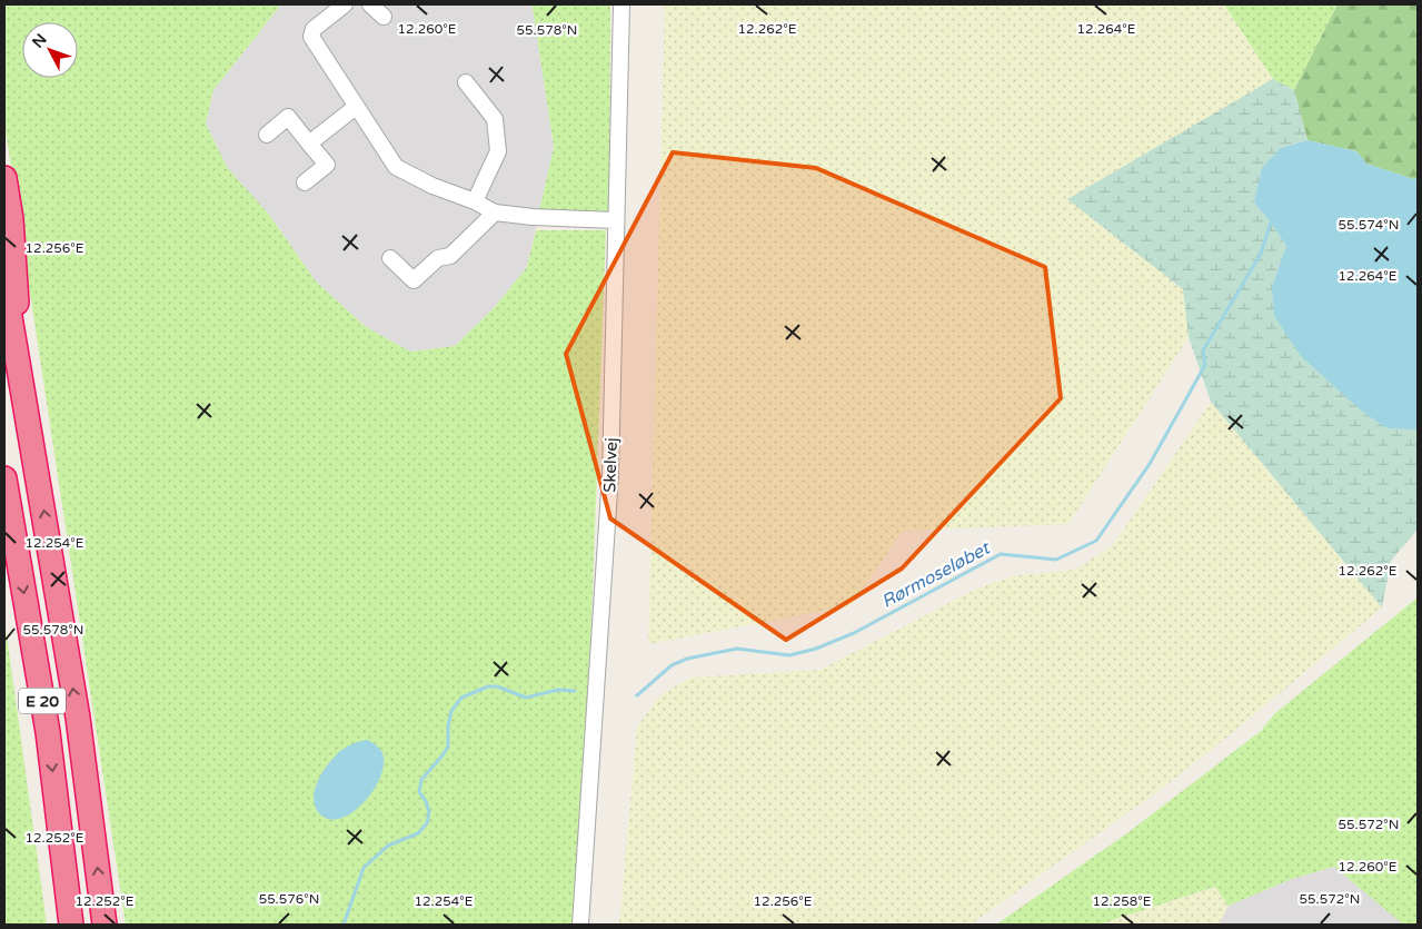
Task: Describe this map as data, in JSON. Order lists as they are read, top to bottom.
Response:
{
  "streets": {
    "highway": ["E 20"],
    "street": ["Skelvej"]
  },
  "water": ["Rørmoseløbet"],
  "north": "top left",
  "coordinates": [
    "12.260°E",
    "12.262°E",
    "12.264°E",
    "55.578°N",
    "55.574°N",
    "12.256°E",
    "12.254°E",
    "55.572°N",
    "12.252°E",
    "55.576°N",
    "12.258°E"
  ]
}
